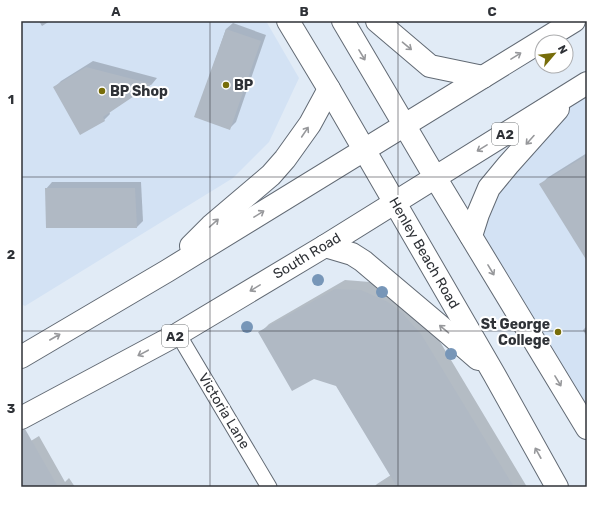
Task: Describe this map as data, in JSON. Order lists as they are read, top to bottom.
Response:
{
  "streets": {
    "main road": ["A2", "Henley Beach Road", "South Road"],
    "lane": ["Victoria Lane"]
  },
  "crossings": [
    ["Henley Beach Road", "South Road"],
    ["South Road", "Victoria Lane"]
  ],
  "places": ["BP", "BP Shop", "St George College"],
  "north": "top right",
  "grid": {
    "columns": ["A", "B", "C"],
    "rows": ["1", "2", "3"]
  }
}
